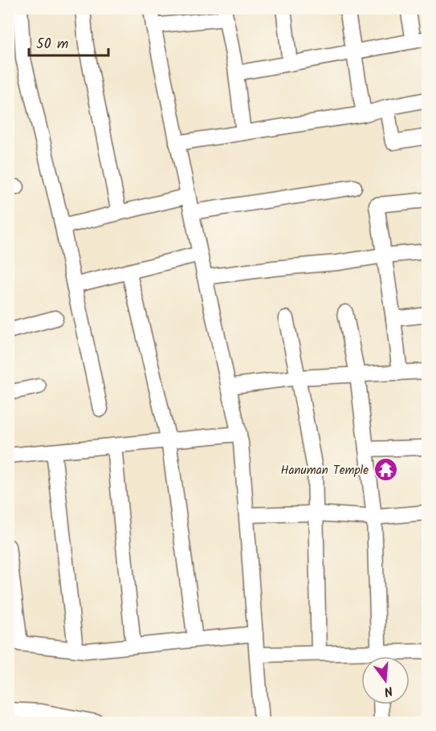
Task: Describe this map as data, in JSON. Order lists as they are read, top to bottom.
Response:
{
  "places": {
    "temple": ["Hanuman Temple"]
  },
  "scale_bar": "50 m",
  "north": "bottom"
}
